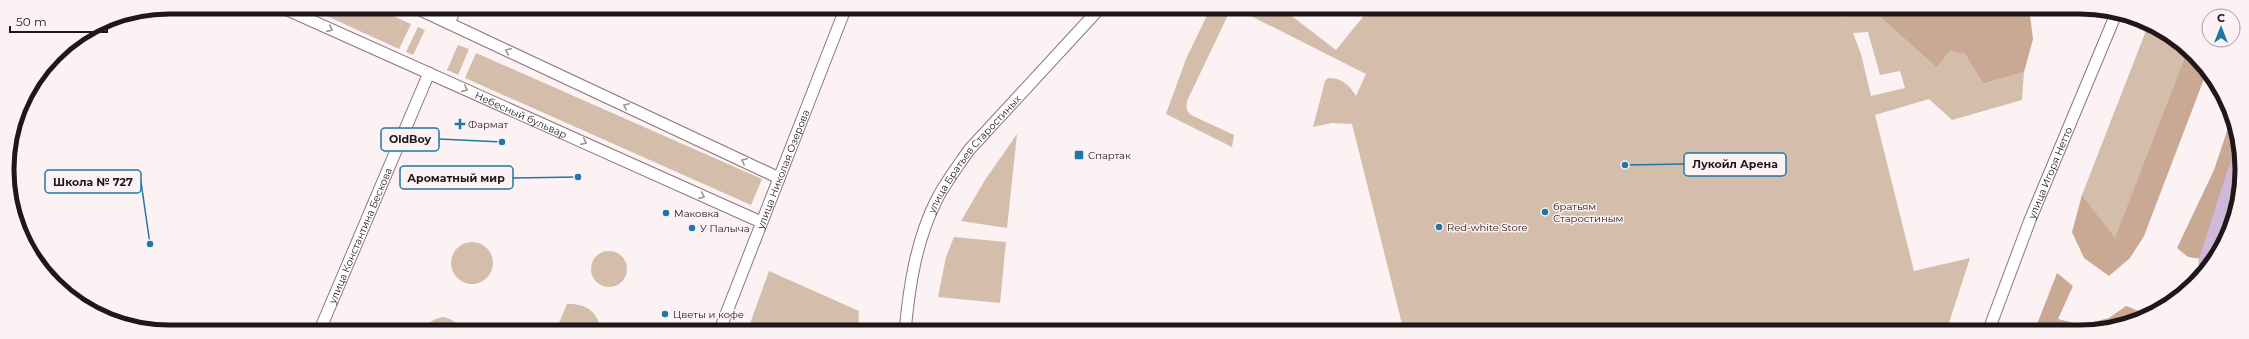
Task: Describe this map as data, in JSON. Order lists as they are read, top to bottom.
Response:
{
  "streets": {
    "street": [
      "Небесный бульвар",
      "улица Братьев Старостиных",
      "улица Николая Озерова",
      "улица Игоря Нетто",
      "улица Константина Бескова"
    ]
  },
  "crossings": [
    ["Небесный бульвар", "улица Николая Озерова"],
    ["Небесный бульвар", "улица Константина Бескова"]
  ],
  "places": {
    "health": ["Фармат"],
    "other": [
      "OldBoy",
      "Лукойл Арена",
      "Ароматный мир",
      "братьям Старостиным",
      "Маковка",
      "Red-white Store",
      "У Палыча",
      "Школа № 727",
      "Цветы и кофе"
    ],
    "transit": ["Спартак"]
  },
  "scale_bar": "50 m",
  "north": "top"
}
